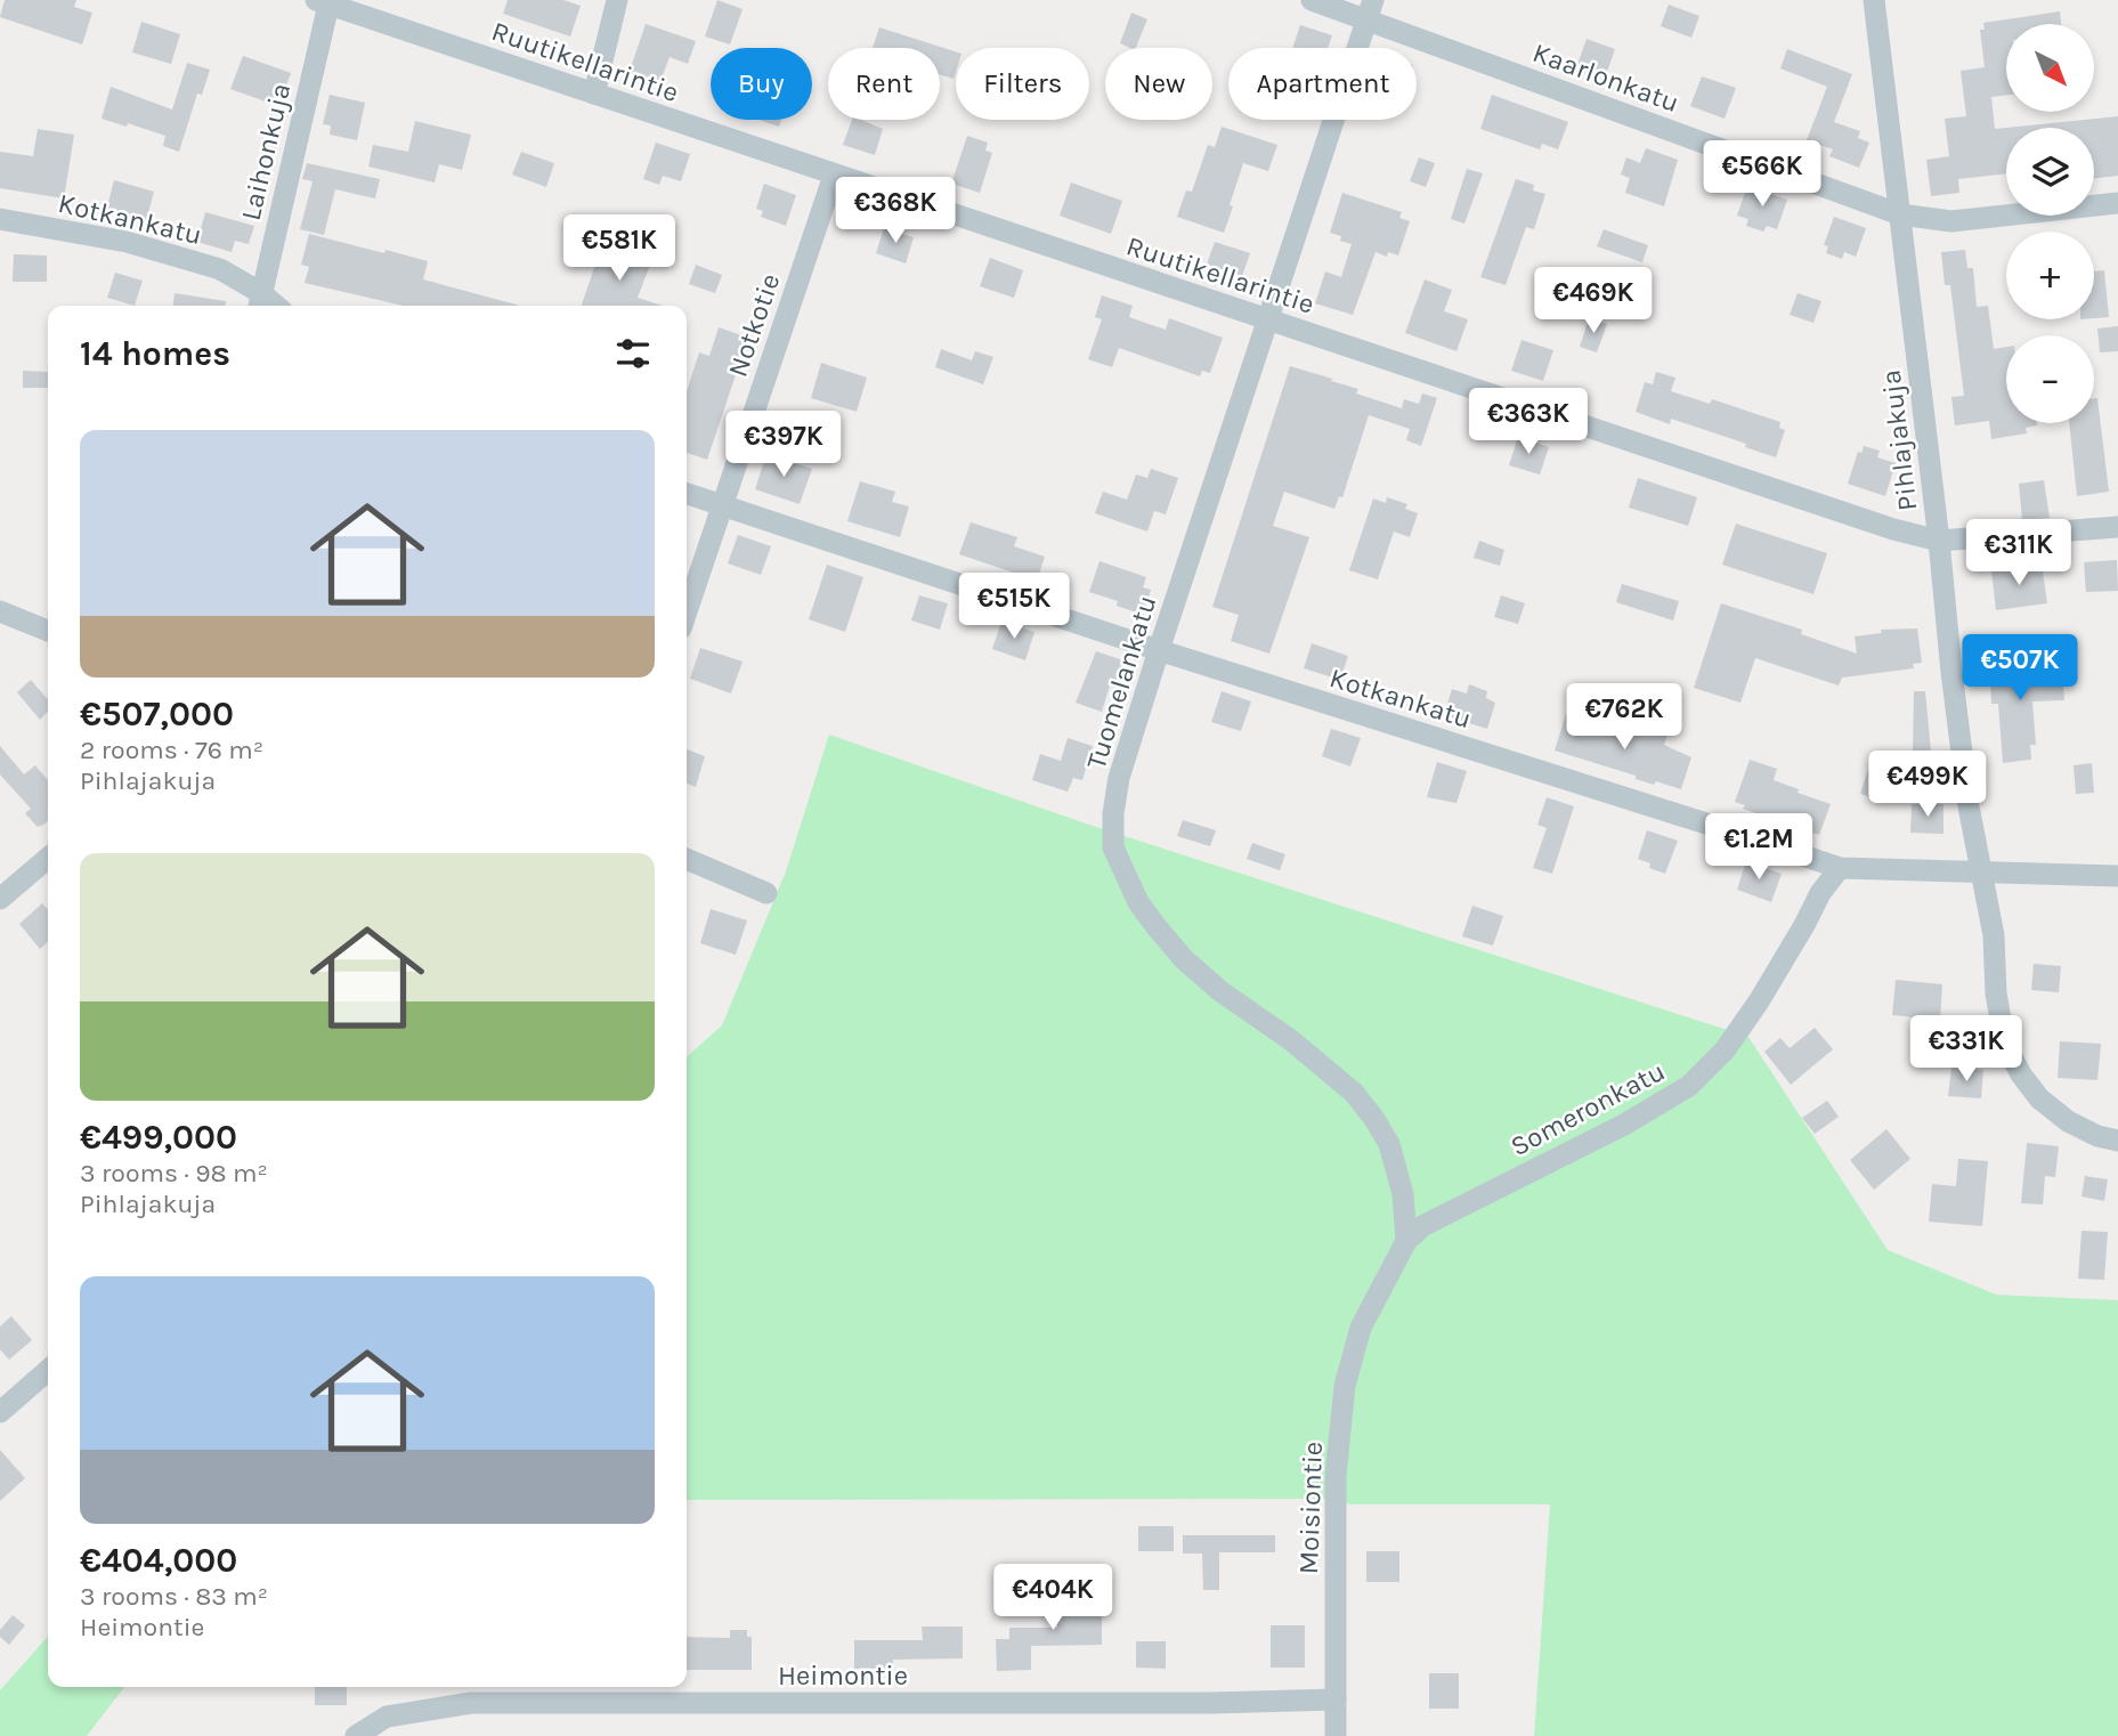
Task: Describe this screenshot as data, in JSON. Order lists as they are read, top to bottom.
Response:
{
  "streets": {
    "street": [
      "Ruutikellarintie",
      "Kaarlonkatu",
      "Laihonkuja",
      "Kotkankatu",
      "Notkotie",
      "Pihlajakuja",
      "Tuomelankatu",
      "Someronkatu",
      "Moisiontie",
      "Heimontie"
    ]
  },
  "crossings": [
    ["Ruutikellarintie", "Laihonkuja"],
    ["Ruutikellarintie", "Notkotie"],
    ["Ruutikellarintie", "Pihlajakuja"],
    ["Ruutikellarintie", "Tuomelankatu"],
    ["Kaarlonkatu", "Pihlajakuja"],
    ["Kaarlonkatu", "Tuomelankatu"],
    ["Laihonkuja", "Kotkankatu"],
    ["Kotkankatu", "Notkotie"],
    ["Kotkankatu", "Pihlajakuja"],
    ["Kotkankatu", "Tuomelankatu"],
    ["Kotkankatu", "Someronkatu"],
    ["Tuomelankatu", "Someronkatu"],
    ["Tuomelankatu", "Moisiontie"],
    ["Someronkatu", "Moisiontie"],
    ["Moisiontie", "Heimontie"]
  ],
  "north": "bottom right",
  "page": {
    "map_buttons": ["+", "−"],
    "chip": [
      "Buy",
      "Rent",
      "Filters",
      "New",
      "Apartment"
    ],
    "price": [
      "€566K",
      "€368K",
      "€581K",
      "€469K",
      "€363K",
      "€397K",
      "€311K",
      "€515K",
      "€507K",
      "€762K",
      "€499K",
      "€1.2M",
      "€331K",
      "€404K"
    ],
    "heading": "14 homes",
    "list": [
      {
        "name": "€507,000",
        "note": "2 rooms · 76 m² · Pihlajakuja"
      },
      {
        "name": "€499,000",
        "note": "3 rooms · 98 m² · Pihlajakuja"
      },
      {
        "name": "€404,000",
        "note": "3 rooms · 83 m² · Heimontie"
      }
    ]
  }
}
